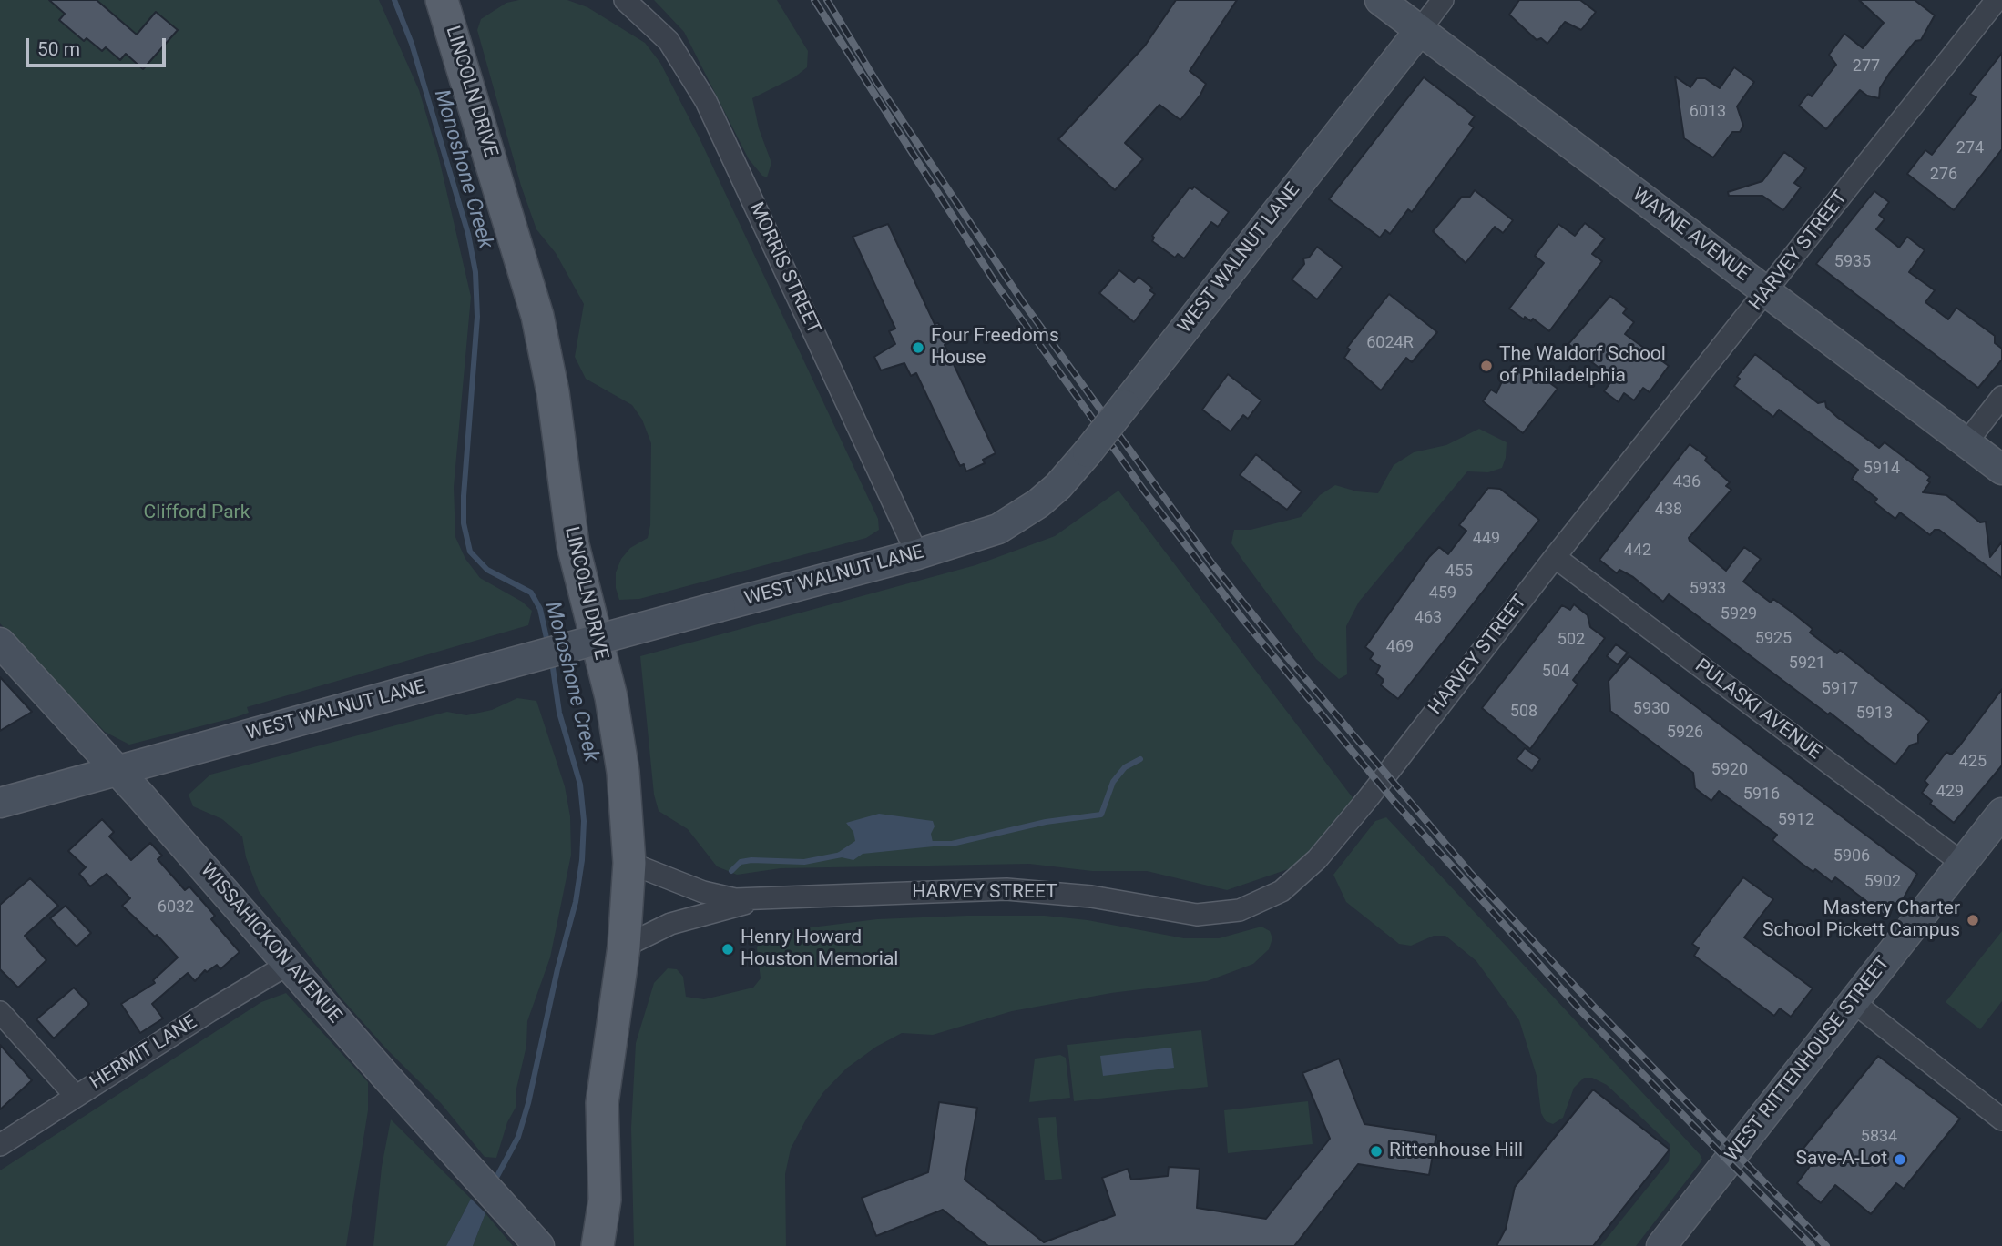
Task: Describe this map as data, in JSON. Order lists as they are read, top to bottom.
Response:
{
  "streets": {
    "main road": ["LINCOLN DRIVE"],
    "street": [
      "WAYNE AVENUE",
      "HARVEY STREET",
      "WEST WALNUT LANE",
      "MORRIS STREET",
      "PULASKI AVENUE",
      "WISSAHICKON AVENUE",
      "HERMIT LANE",
      "WEST RITTENHOUSE STREET"
    ]
  },
  "crossings": [
    ["LINCOLN DRIVE", "HARVEY STREET"],
    ["WAYNE AVENUE", "HARVEY STREET"],
    ["WAYNE AVENUE", "WEST WALNUT LANE"],
    ["HARVEY STREET", "PULASKI AVENUE"],
    ["WEST WALNUT LANE", "MORRIS STREET"],
    ["WEST WALNUT LANE", "WISSAHICKON AVENUE"],
    ["PULASKI AVENUE", "WEST RITTENHOUSE STREET"],
    ["WISSAHICKON AVENUE", "HERMIT LANE"]
  ],
  "water": ["Monoshone Creek"],
  "parks": ["Clifford Park"],
  "places": [
    "Four Freedoms House",
    "The Waldorf School of Philadelphia",
    "Mastery Charter School Pickett Campus",
    "Henry Howard Houston Memorial",
    "Rittenhouse Hill",
    "Save-A-Lot"
  ],
  "house_numbers": [
    "277",
    "6013",
    "274",
    "276",
    "5935",
    "6024R",
    "5914",
    "436",
    "438",
    "449",
    "442",
    "455",
    "5933",
    "459",
    "5929",
    "463",
    "5925",
    "502",
    "469",
    "5921",
    "504",
    "5917",
    "5930",
    "508",
    "5913",
    "5926",
    "425",
    "5920",
    "429",
    "5916",
    "5912",
    "5906",
    "5902",
    "6032",
    "5834"
  ],
  "scale_bar": "50 m"
}
